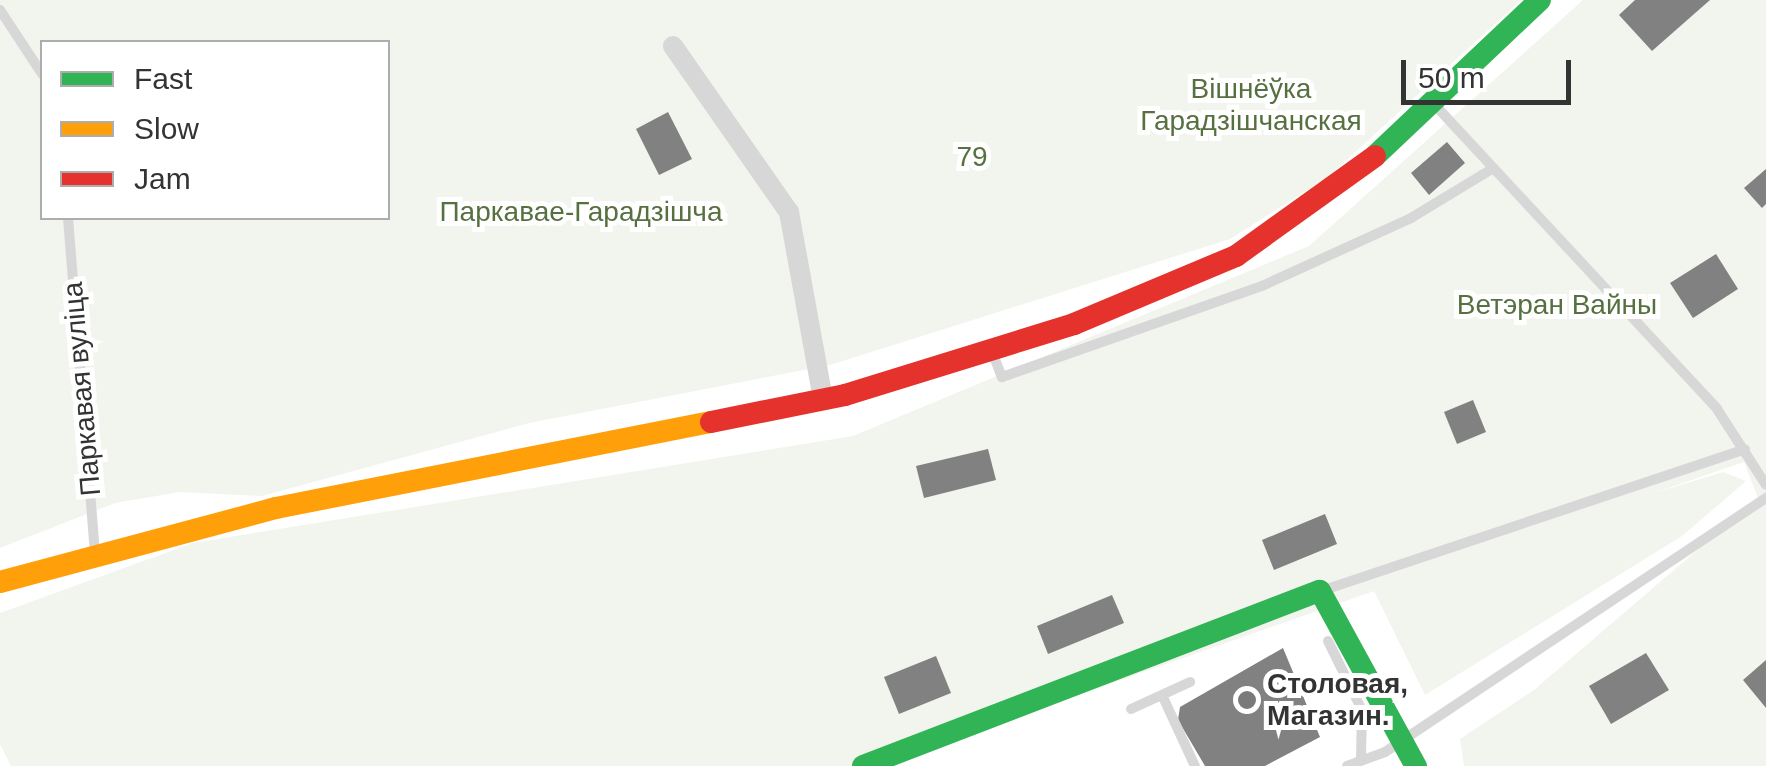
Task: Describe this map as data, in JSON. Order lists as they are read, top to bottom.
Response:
{
  "streets": {
    "lane": ["Паркавая вуліца"]
  },
  "parks": [
    "Вішнёўка Гарадзішчанская",
    "79",
    "Паркавае-Гарадзішча",
    "Ветэран Вайны"
  ],
  "places": ["Столовая, Магазин."],
  "legend": ["Fast", "Slow", "Jam"],
  "scale_bar": "50 m"
}
